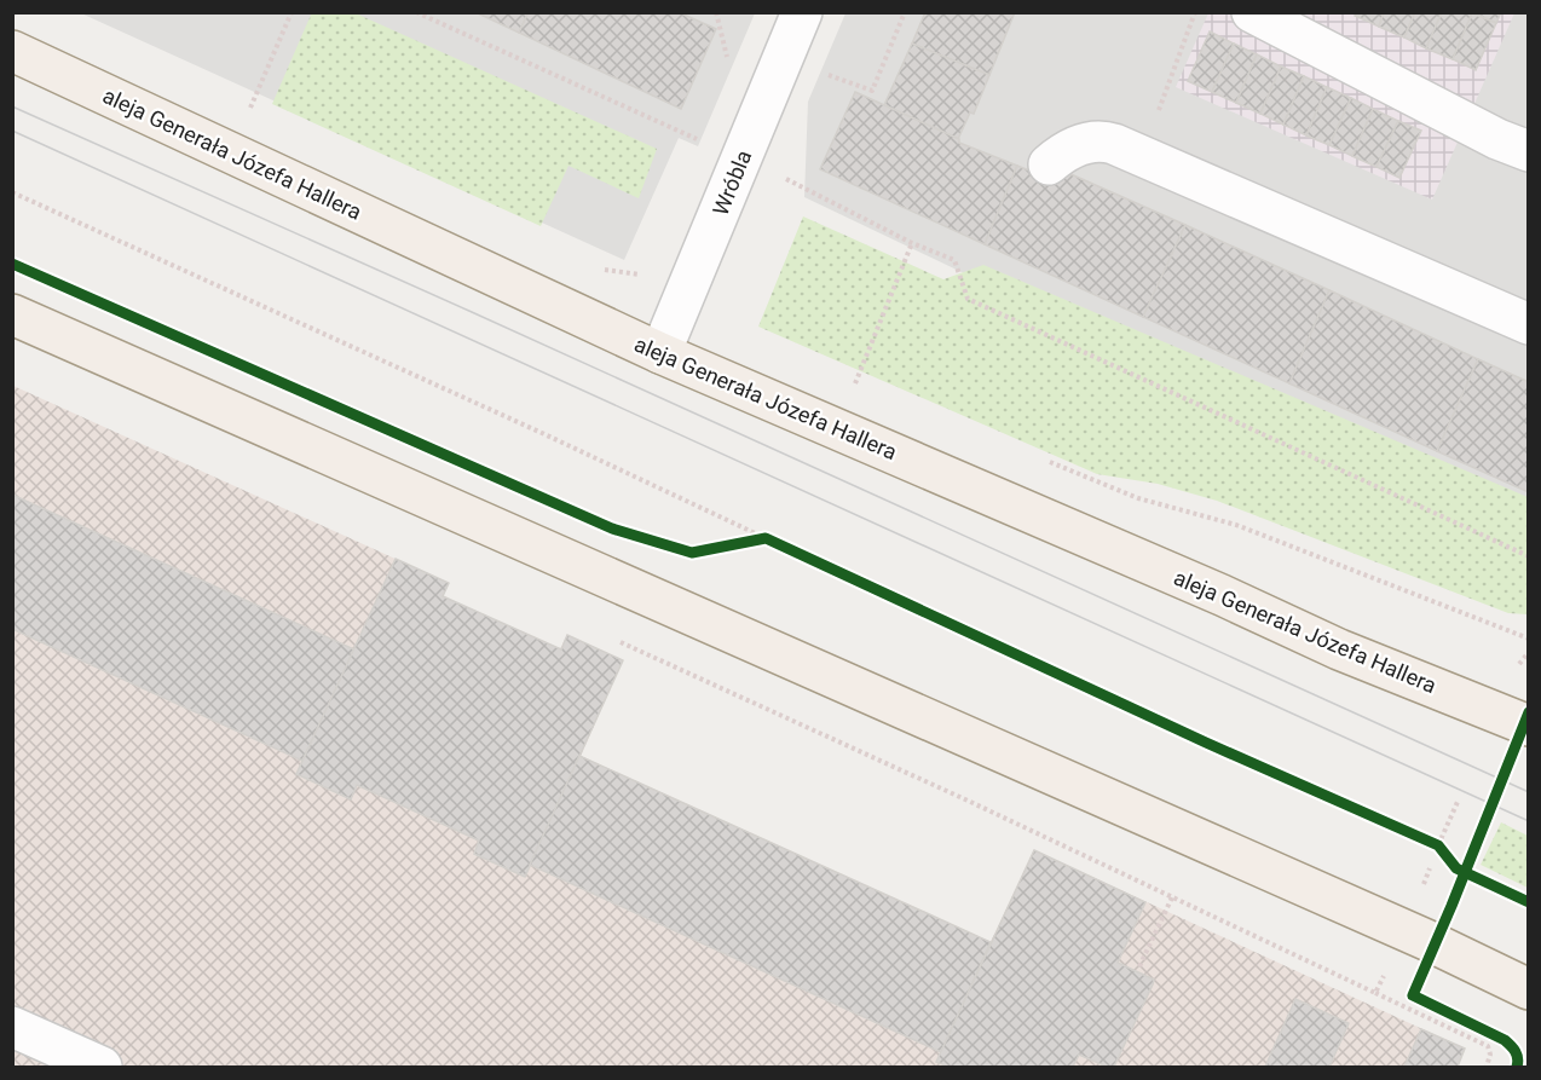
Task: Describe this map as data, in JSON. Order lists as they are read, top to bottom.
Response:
{
  "streets": {
    "main road": ["aleja Generała Józefa Hallera"],
    "street": ["Wróbla"]
  },
  "crossings": [
    ["aleja Generała Józefa Hallera", "Wróbla"]
  ]
}
